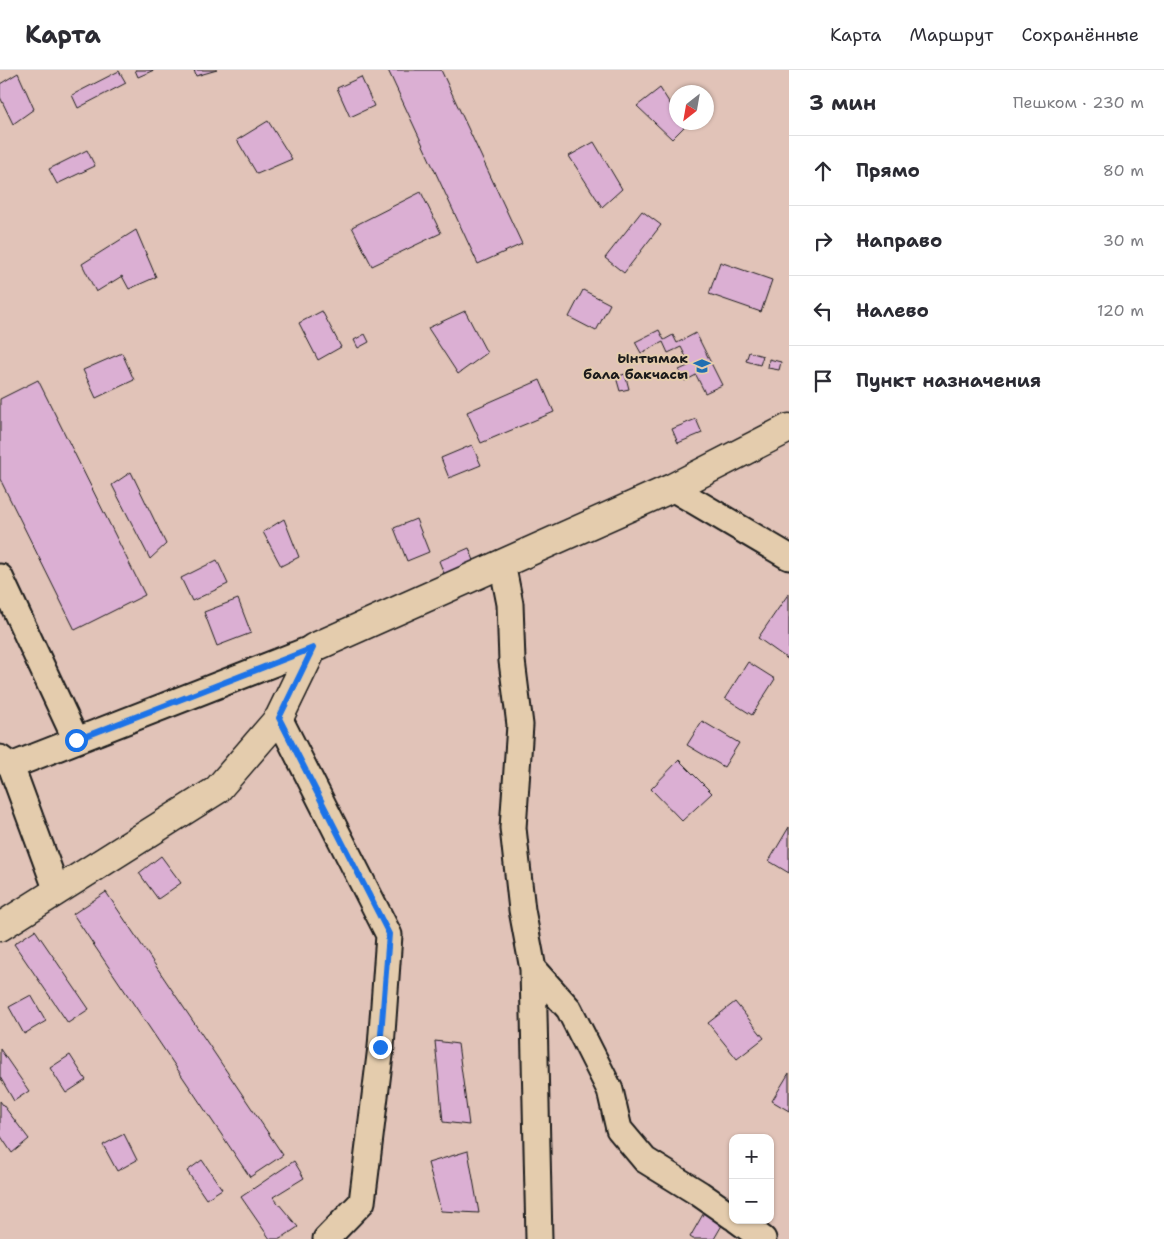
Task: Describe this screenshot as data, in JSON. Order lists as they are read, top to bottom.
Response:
{
  "places": {
    "school or university": ["Ынтымак бала бакчасы"]
  },
  "north": "bottom left",
  "page": {
    "header": "Карта",
    "nav": ["Карта", "Маршрут", "Сохранённые"],
    "heading": ["3 мин", "Пешком · 230 m"],
    "list": [
      ["Прямо", "80 m"],
      ["Направо", "30 m"],
      ["Налево", "120 m"],
      "Пункт назначения"
    ],
    "map_buttons": ["+", "−"]
  }
}
